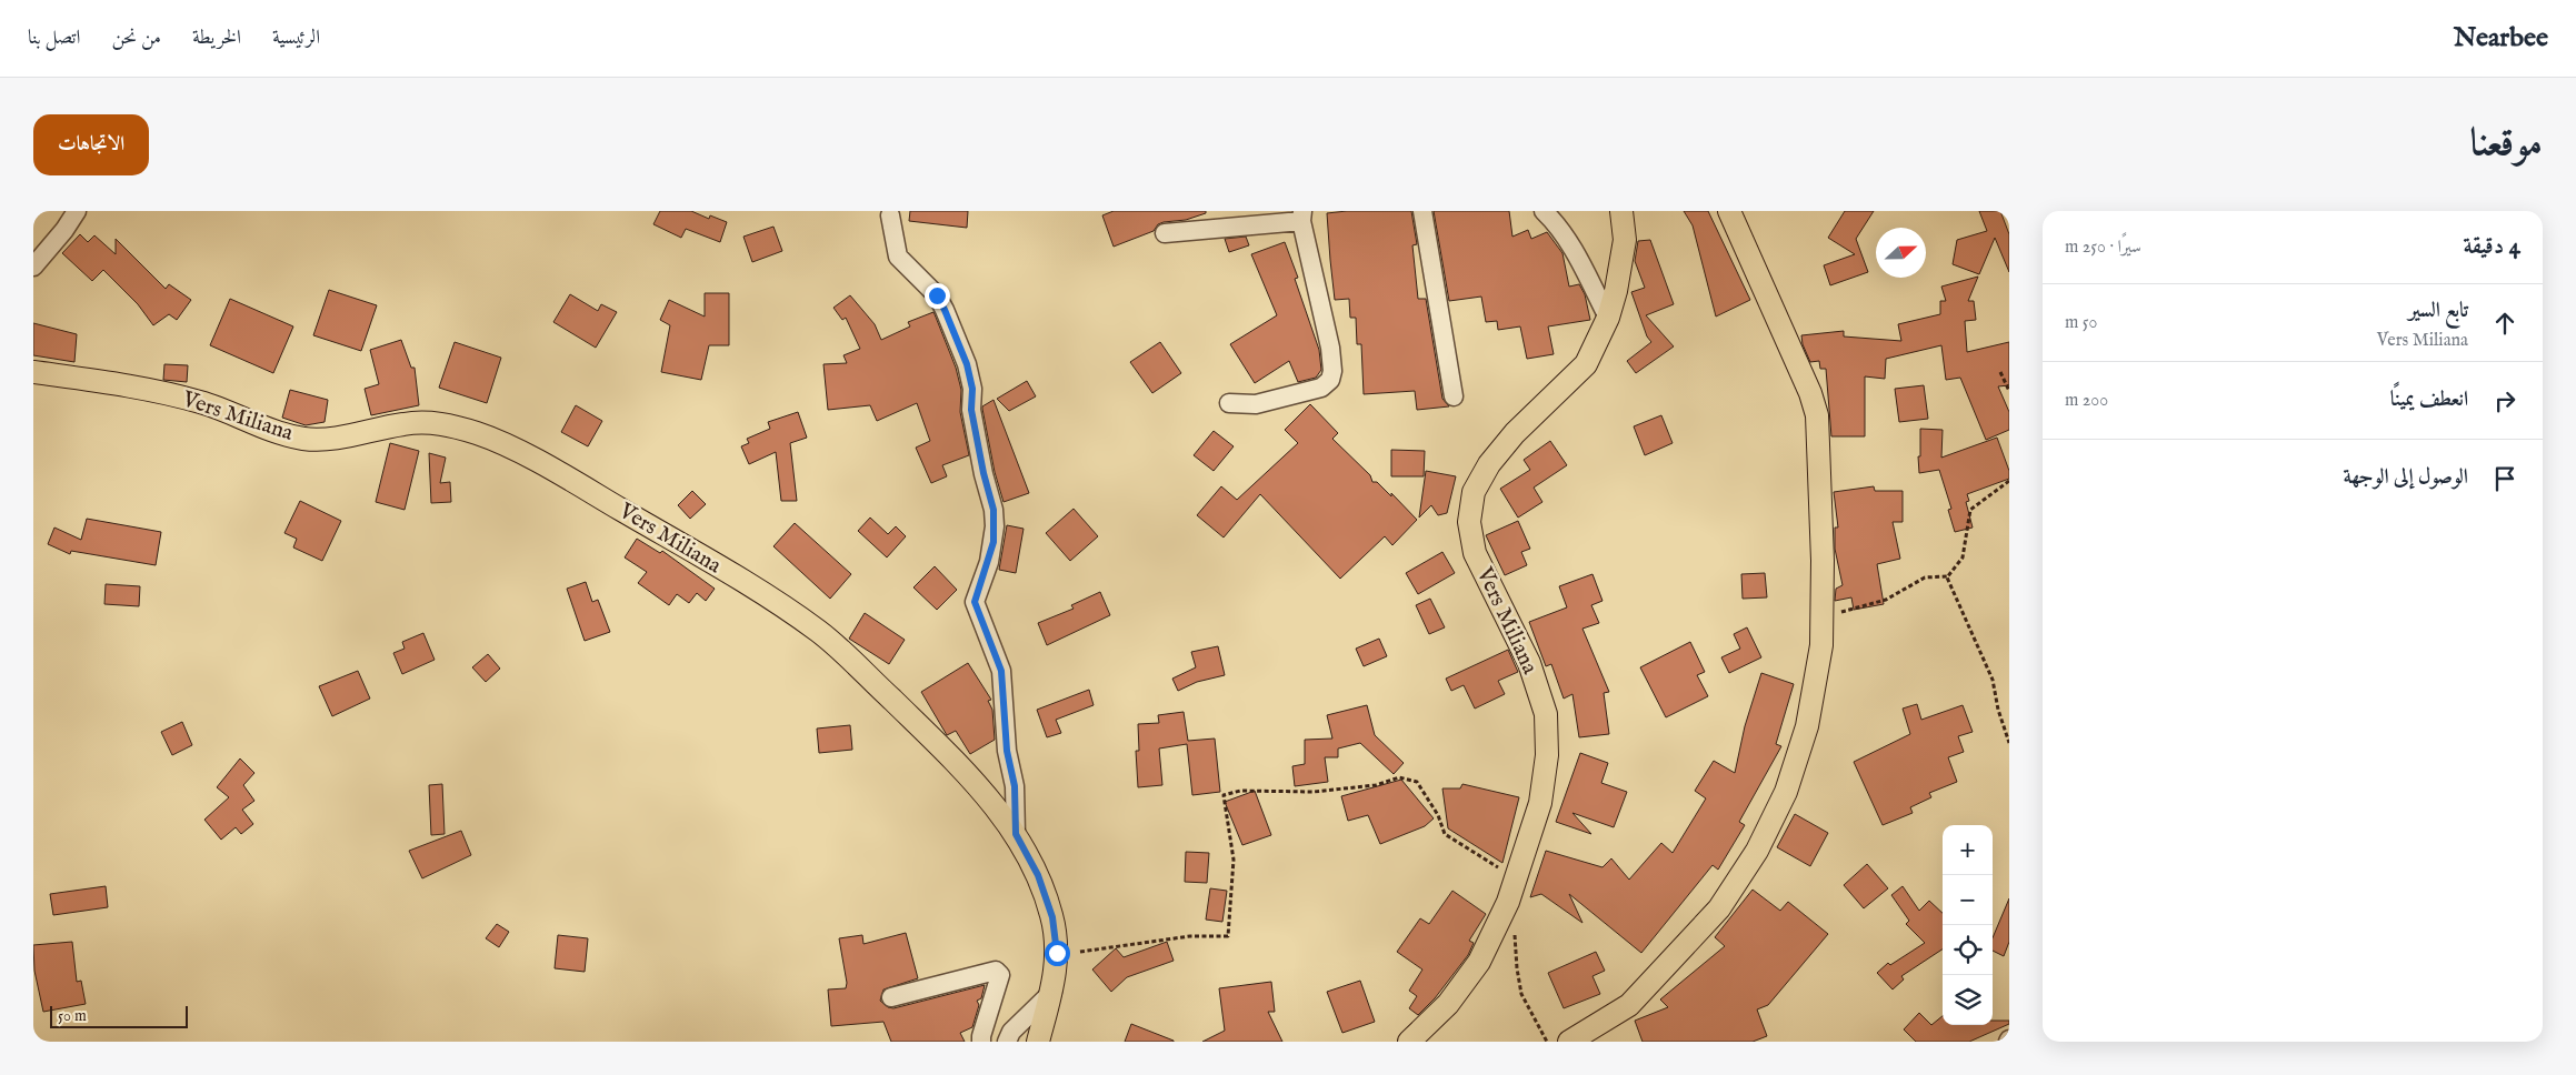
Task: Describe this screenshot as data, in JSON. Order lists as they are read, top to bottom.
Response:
{
  "streets": {
    "main road": ["Vers Miliana"]
  },
  "scale_bar": "50 m",
  "north": "right",
  "page": {
    "header": "Nearbee",
    "nav": [
      "الرئيسية",
      "الخريطة",
      "من نحن",
      "اتصل بنا"
    ],
    "title": "موقعنا",
    "buttons": "الاتجاهات",
    "heading": ["4 دقيقة", "سيرًا · 250 m"],
    "list": [
      ["تابع السير", "Vers Miliana", "50 m"],
      ["انعطف يمينًا", "200 m"],
      "الوصول إلى الوجهة"
    ],
    "map_buttons": ["+", "−"],
    "scale": "50 m"
  }
}
